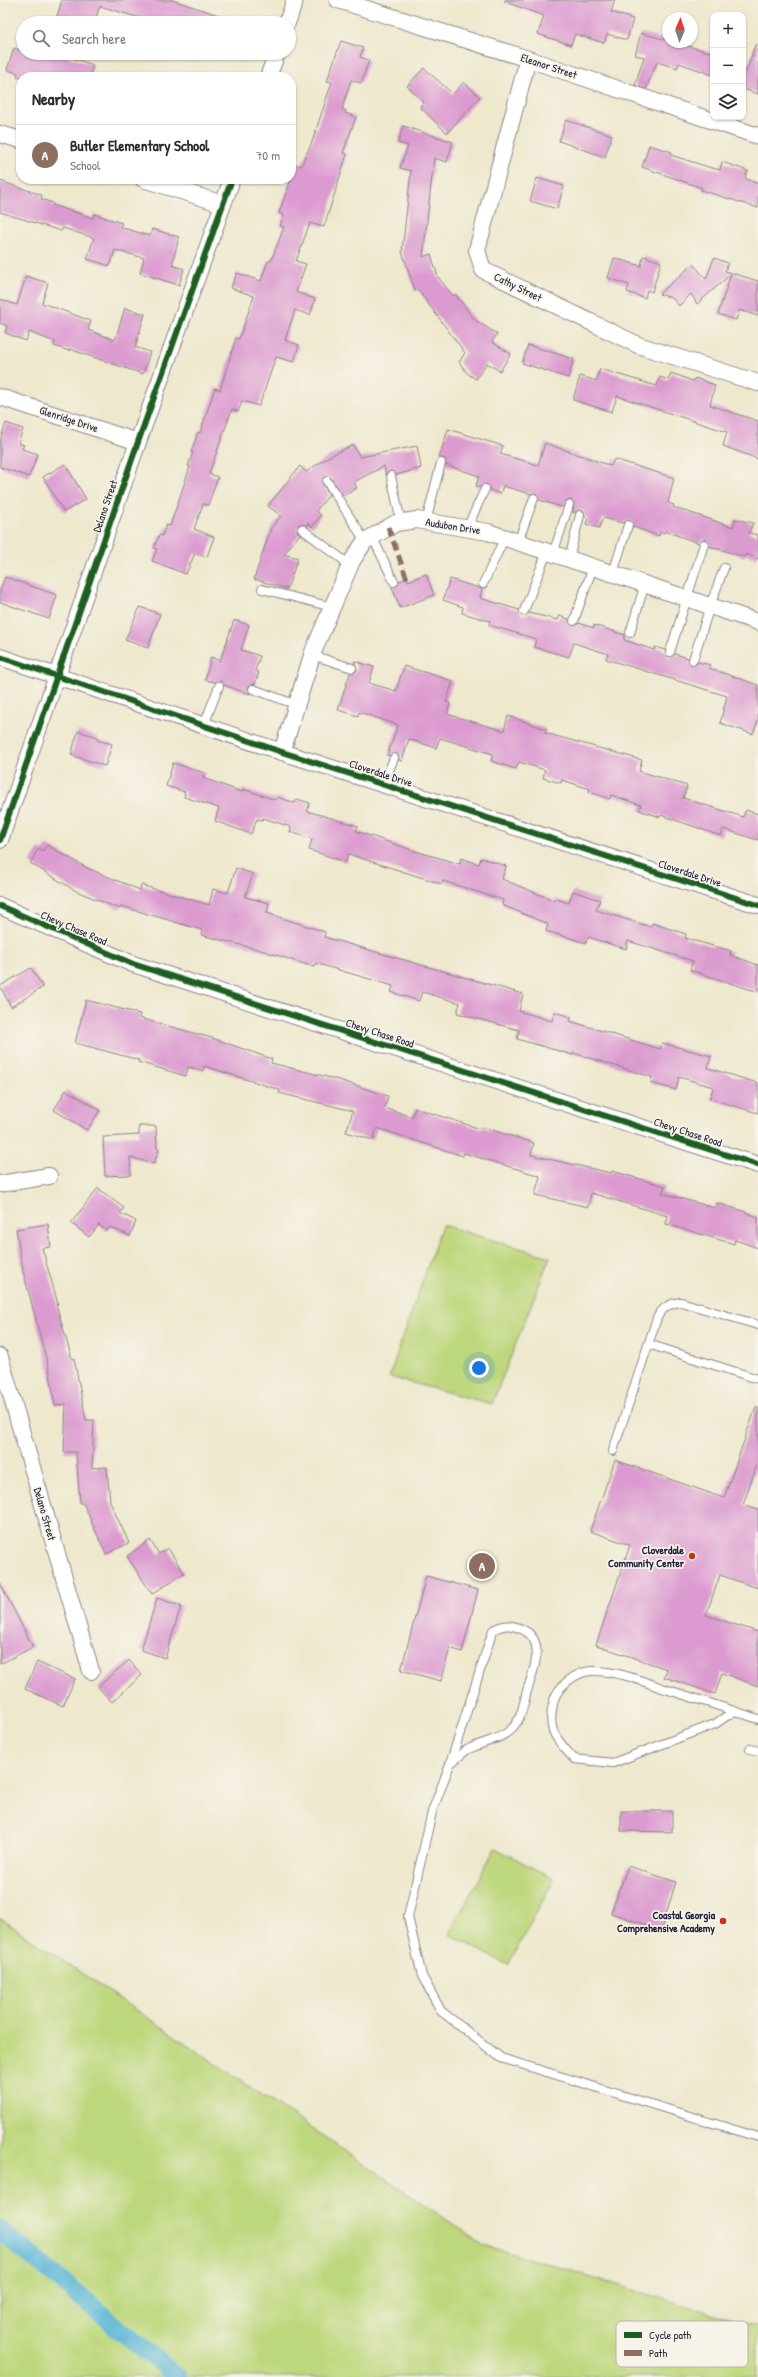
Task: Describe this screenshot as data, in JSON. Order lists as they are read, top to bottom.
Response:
{
  "streets": {
    "street": [
      "Eleanor Street",
      "Cathy Street",
      "Glenridge Drive",
      "Delano Street",
      "Audubon Drive",
      "Cloverdale Drive",
      "Chevy Chase Road"
    ]
  },
  "crossings": [
    ["Eleanor Street", "Cathy Street"],
    ["Glenridge Drive", "Delano Street"],
    ["Delano Street", "Cloverdale Drive"]
  ],
  "places": ["Cloverdale Community Center", "Coastal Georgia Comprehensive Academy"],
  "legend": ["Cycle path", "Path"],
  "north": "top",
  "page": {
    "map_buttons": ["+", "−"],
    "search": "Search here",
    "heading": "Nearby",
    "list": [
      {
        "mark": "A",
        "name": "Butler Elementary School",
        "note": "School",
        "value": "70 m"
      }
    ],
    "pins": "A"
  }
}
